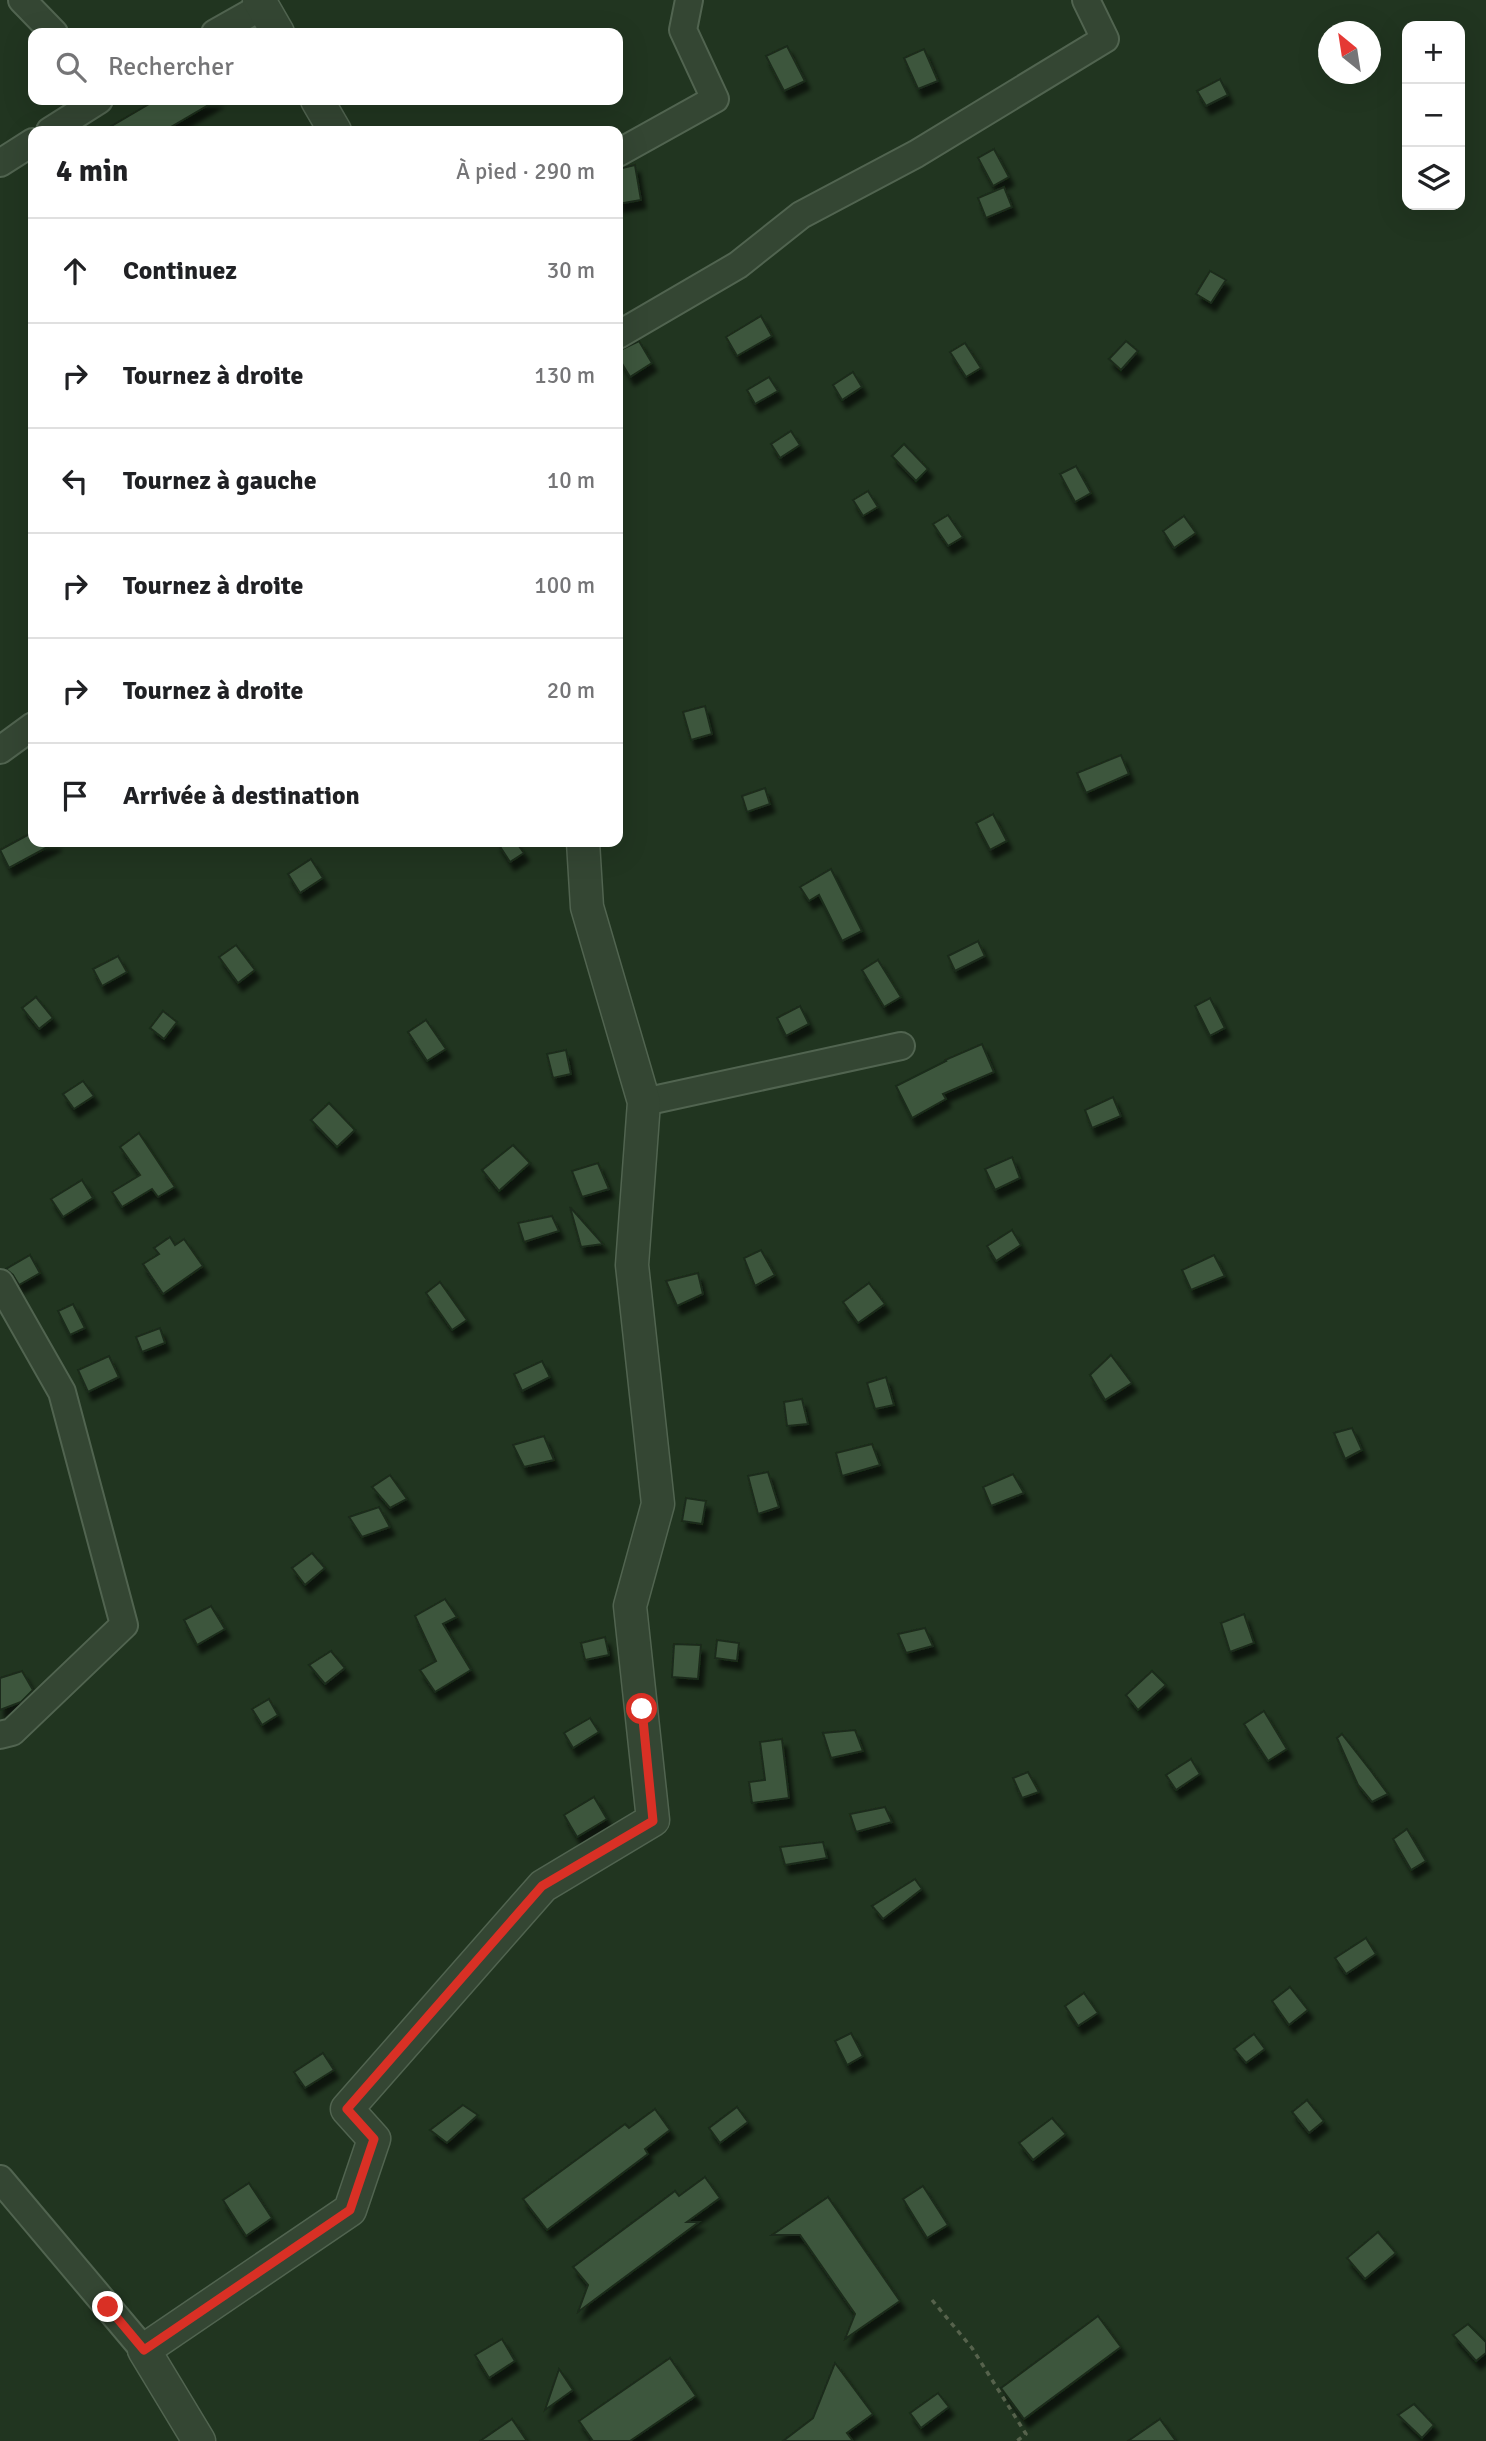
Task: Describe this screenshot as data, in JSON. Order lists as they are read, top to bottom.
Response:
{
  "north": "top left",
  "page": {
    "map_buttons": ["+", "−"],
    "search": "Rechercher",
    "heading": ["4 min", "À pied · 290 m"],
    "list": [
      ["Continuez", "30 m"],
      ["Tournez à droite", "130 m"],
      ["Tournez à gauche", "10 m"],
      ["Tournez à droite", "100 m"],
      ["Tournez à droite", "20 m"],
      "Arrivée à destination"
    ]
  }
}
